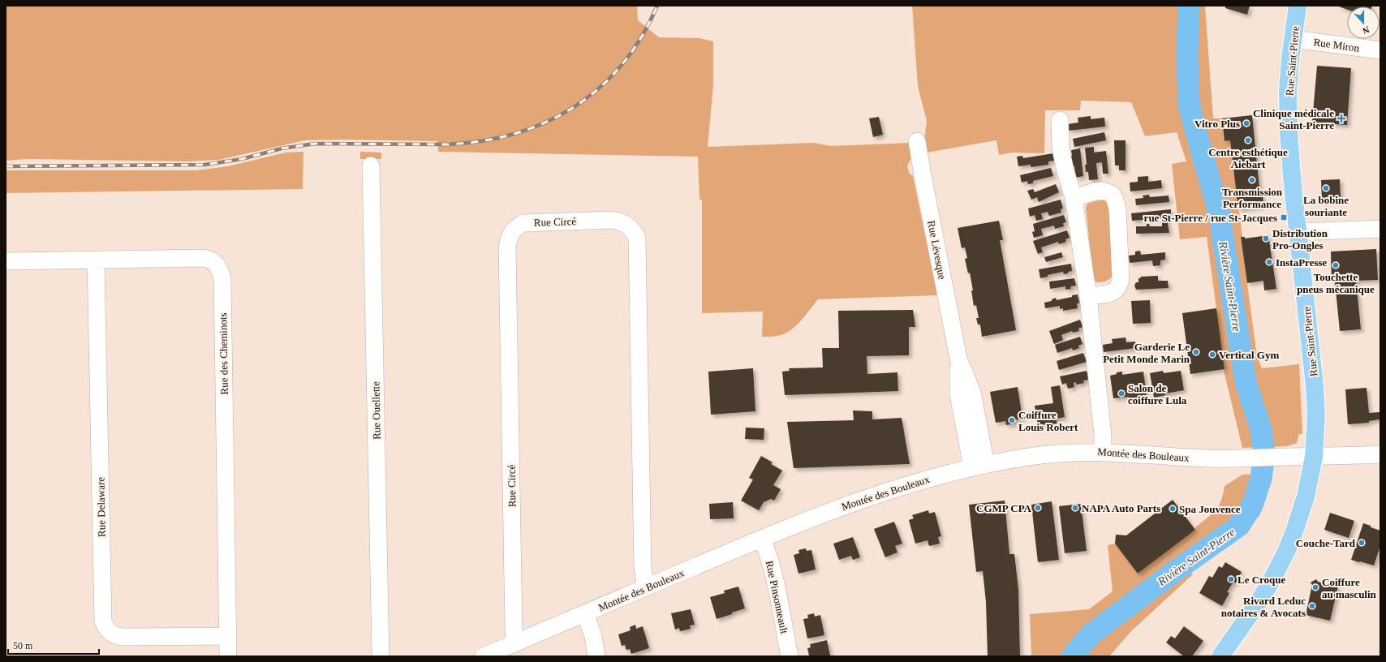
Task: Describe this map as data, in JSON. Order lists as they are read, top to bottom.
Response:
{
  "streets": {
    "main road": ["Rue Saint-Pierre"],
    "street": [
      "Rue Miron",
      "Rue Circé",
      "Rue Lévesque",
      "Rue des Cheminots",
      "Rue Ouellette",
      "Montée des Bouleaux",
      "Rue Delaware",
      "Rue Pinsonneault"
    ]
  },
  "crossings": [
    ["Rue Miron", "Rue Saint-Pierre"],
    ["Rue Saint-Pierre", "Montée des Bouleaux"],
    ["Rue Circé", "Montée des Bouleaux"],
    ["Rue Lévesque", "Montée des Bouleaux"],
    ["Rue des Cheminots", "Rue Delaware"],
    ["Montée des Bouleaux", "Rue Pinsonneault"]
  ],
  "water": ["Rivière Saint-Pierre"],
  "places": {
    "health": ["Clinique médicale Saint-Pierre"],
    "other": [
      "Vitro Plus",
      "Centre esthétique Aiebart",
      "Transmission Performance",
      "La bobine souriante",
      "Distribution Pro-Ongles",
      "InstaPresse",
      "Touchette pneus mécanique",
      "Garderie Le Petit Monde Marin",
      "Vertical Gym",
      "Salon de coiffure Lula",
      "Coiffure Louis Robert",
      "CGMP CPA",
      "NAPA Auto Parts",
      "Spa Jouvence",
      "Couche-Tard",
      "Le Croque",
      "Coiffure au masculin",
      "Rivard Leduc notaires & Avocats"
    ],
    "transit": ["rue St-Pierre / rue St-Jacques"]
  },
  "scale_bar": "50 m",
  "north": "bottom"
}
